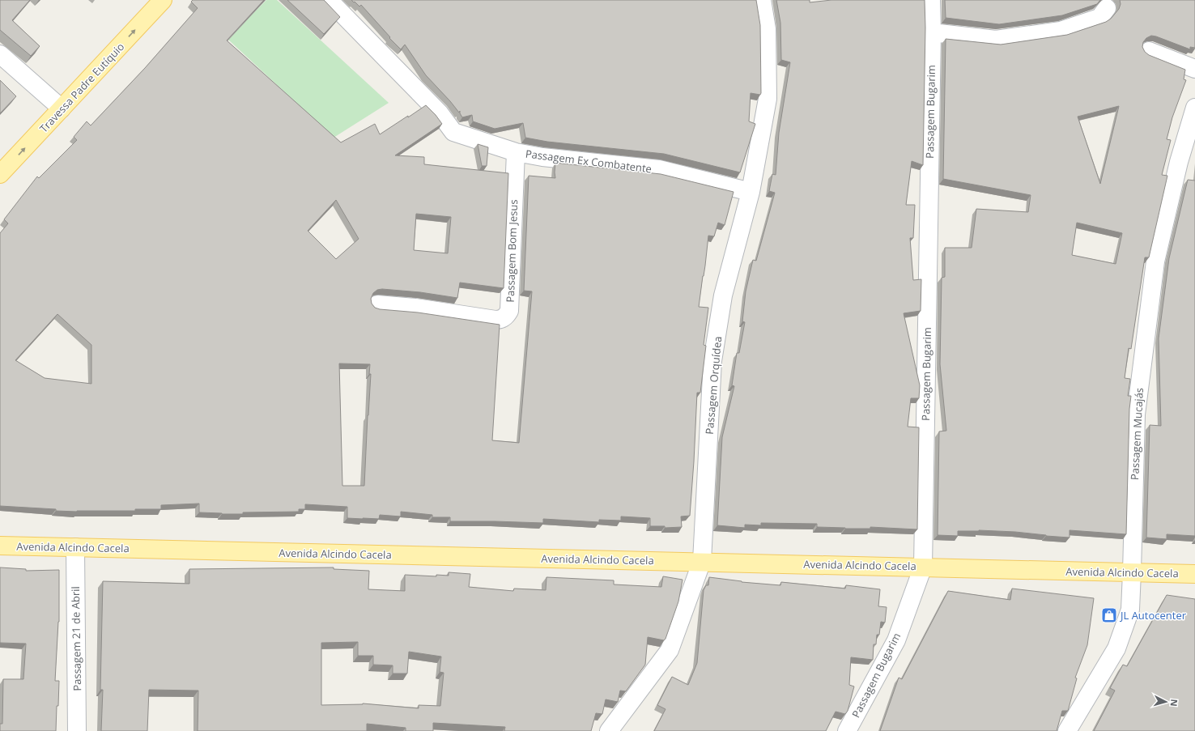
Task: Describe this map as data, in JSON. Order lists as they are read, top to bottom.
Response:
{
  "streets": {
    "main road": ["Travessa Padre Eutíquio", "Avenida Alcindo Cacela"],
    "street": [
      "Passagem Bugarim",
      "Passagem Ex Combatente",
      "Passagem Bom Jesus",
      "Passagem Orquídea",
      "Passagem Mucajás",
      "Passagem 21 de Abril"
    ]
  },
  "crossings": [
    ["Passagem Bugarim", "Avenida Alcindo Cacela"],
    ["Passagem Ex Combatente", "Passagem Bom Jesus"],
    ["Passagem Ex Combatente", "Passagem Orquídea"],
    ["Passagem Orquídea", "Avenida Alcindo Cacela"],
    ["Passagem Mucajás", "Avenida Alcindo Cacela"],
    ["Avenida Alcindo Cacela", "Passagem 21 de Abril"]
  ],
  "one_way": ["Travessa Padre Eutíquio"],
  "places": {
    "shop": ["JL Autocenter"]
  },
  "north": "right"
}
